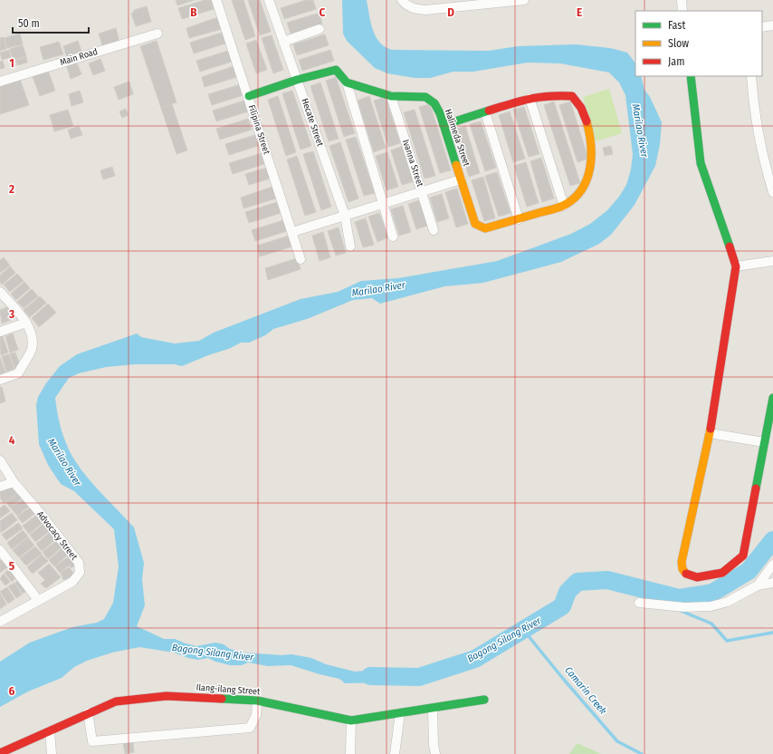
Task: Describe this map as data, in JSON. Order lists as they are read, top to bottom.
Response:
{
  "streets": {
    "street": [
      "Main Road",
      "Hecate Street",
      "Filipina Street",
      "Halimeda Street",
      "Ivanna Street",
      "Advocacy Street",
      "Ilang-ilang Street"
    ]
  },
  "crossings": [
    ["Hecate Street", "Halimeda Street"],
    ["Filipina Street", "Halimeda Street"],
    ["Halimeda Street", "Ivanna Street"]
  ],
  "water": ["Marilao River", "Bagong Silang River", "Camarin Creek"],
  "legend": ["Fast", "Slow", "Jam"],
  "scale_bar": "50 m",
  "grid": {
    "columns": [
      "B",
      "C",
      "D",
      "E"
    ],
    "rows": [
      "1",
      "2",
      "3",
      "4",
      "5",
      "6"
    ]
  }
}
